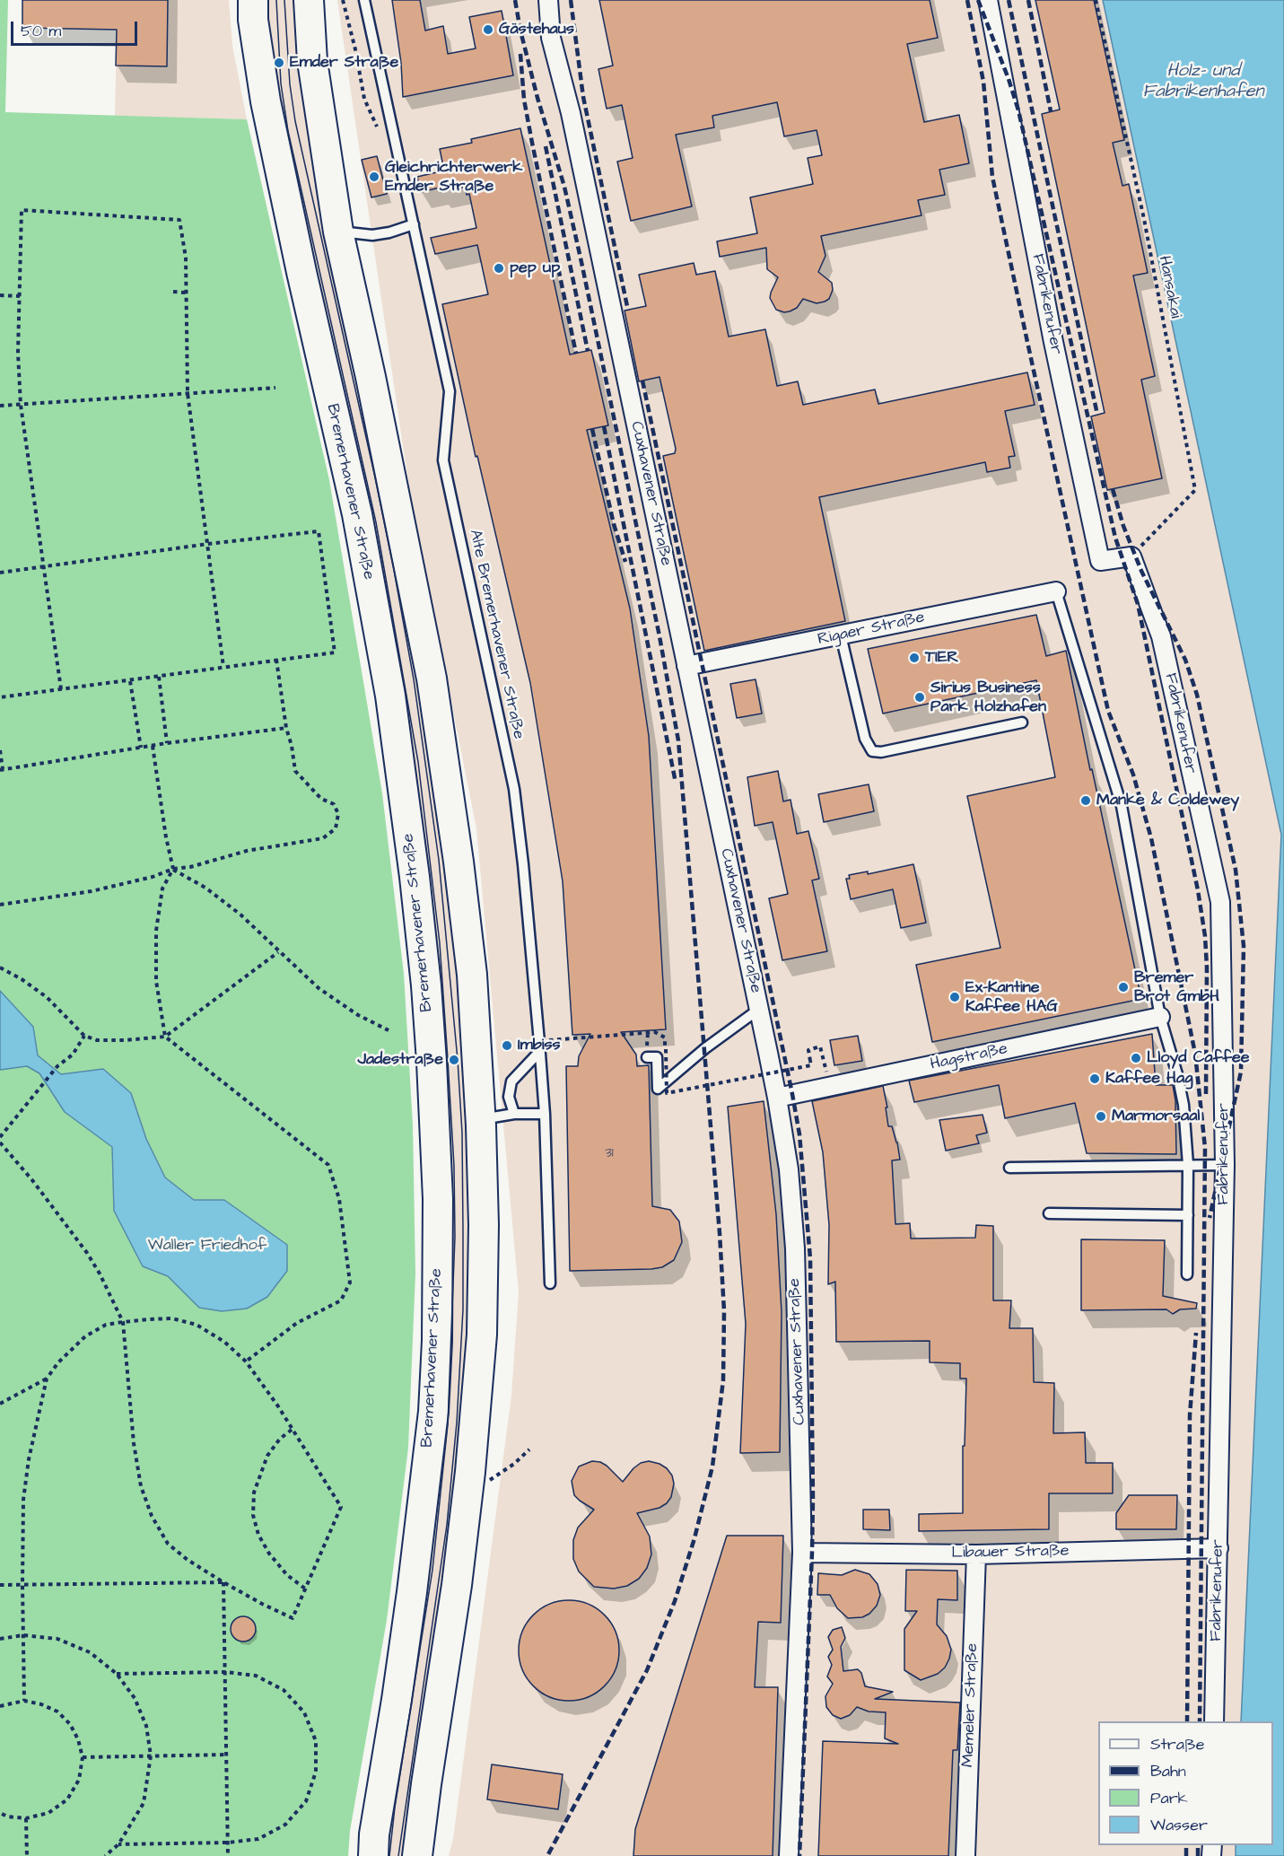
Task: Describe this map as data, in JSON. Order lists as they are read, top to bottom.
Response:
{
  "streets": {
    "main road": ["Bremerhavener Straße"],
    "street": [
      "Fabrikenufer",
      "Cuxhavener Straße",
      "Rigaer Straße",
      "Hagstraße",
      "Libauer Straße",
      "Memeler Straße"
    ],
    "lane": ["Alte Bremerhavener Straße"],
    "path": ["Hansakai"]
  },
  "crossings": [
    ["Hansakai", "Fabrikenufer"],
    ["Fabrikenufer", "Libauer Straße"],
    ["Cuxhavener Straße", "Rigaer Straße"],
    ["Cuxhavener Straße", "Hagstraße"],
    ["Cuxhavener Straße", "Libauer Straße"],
    ["Libauer Straße", "Memeler Straße"]
  ],
  "water": ["Holz- und Fabrikenhafen"],
  "parks": ["Waller Friedhof"],
  "places": [
    "Gästehaus",
    "Emder Straße",
    "Gleichrichterwerk Emder Straße",
    "pep up",
    "TIER",
    "Sirius Business Park Holzhafen",
    "Manke & Coldewey",
    "Bremer Brot GmbH",
    "Ex-Kantine Kaffee HAG",
    "Imbiss",
    "Lloyd Caffee",
    "Jadestraße",
    "Kaffee Hag",
    "Marmorsaal"
  ],
  "house_numbers": ["31"],
  "legend": [
    "Straße",
    "Bahn",
    "Park",
    "Wasser"
  ],
  "scale_bar": "50 m"
}
